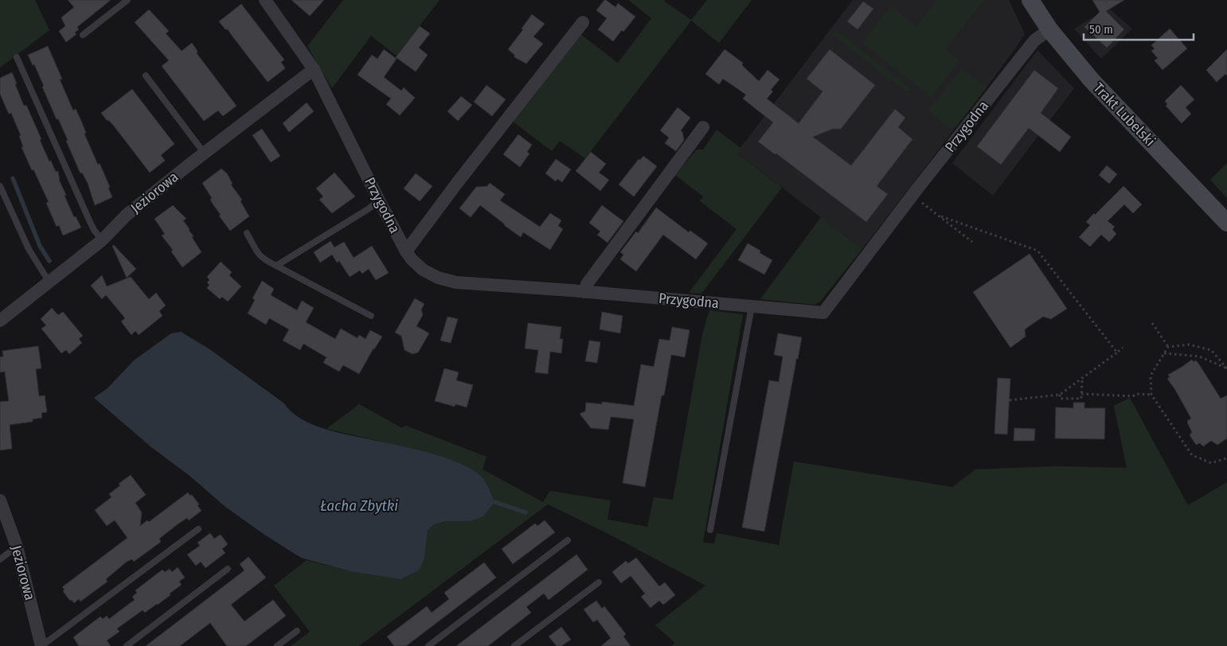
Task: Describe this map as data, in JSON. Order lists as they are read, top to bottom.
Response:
{
  "streets": {
    "street": ["Trakt Lubelski", "Przygodna", "Jeziorowa"]
  },
  "crossings": [
    ["Trakt Lubelski", "Przygodna"],
    ["Przygodna", "Jeziorowa"]
  ],
  "water": ["Łacha Zbytki"],
  "scale_bar": "50 m"
}
